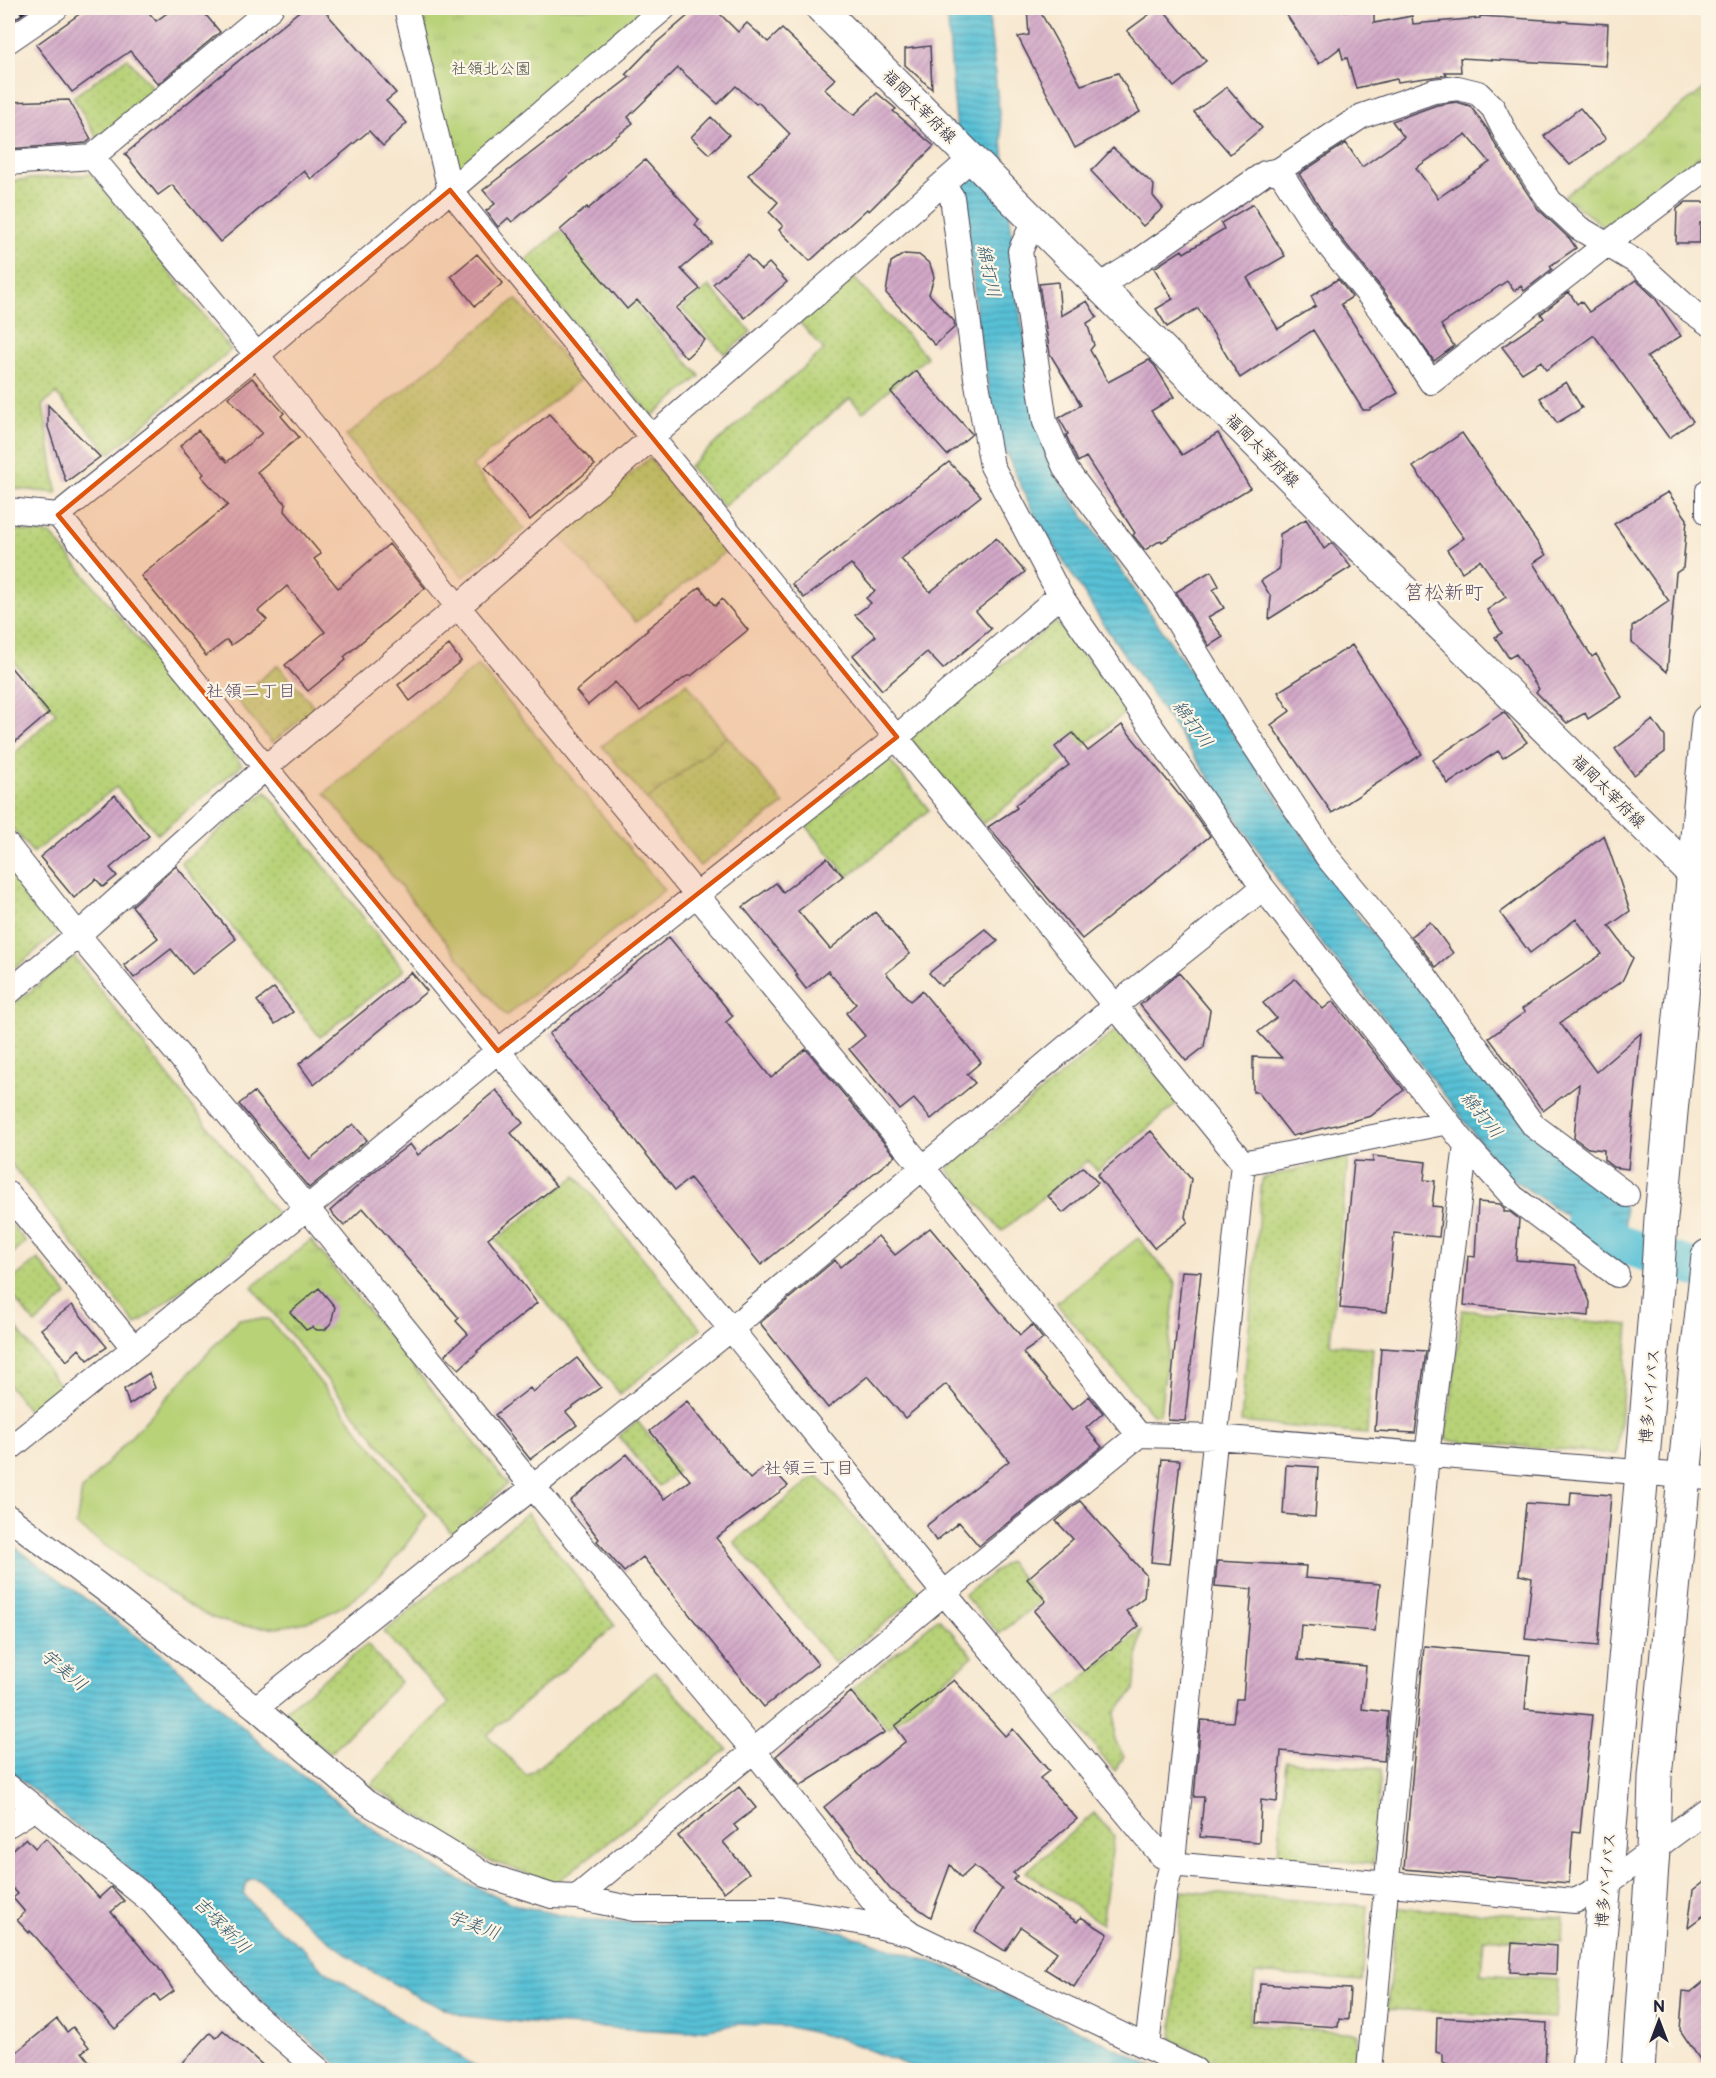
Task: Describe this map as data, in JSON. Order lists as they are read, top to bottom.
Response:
{
  "streets": {
    "highway": ["博多バイパス"],
    "main road": ["福岡太宰府線"]
  },
  "crossings": [
    ["福岡太宰府線", "博多バイパス"]
  ],
  "districts": ["筥松新町", "社領二丁目", "社領三丁目"],
  "water": ["綿打川", "宇美川", "吉塚新川"],
  "parks": ["社領北公園"],
  "north": "top"
}
